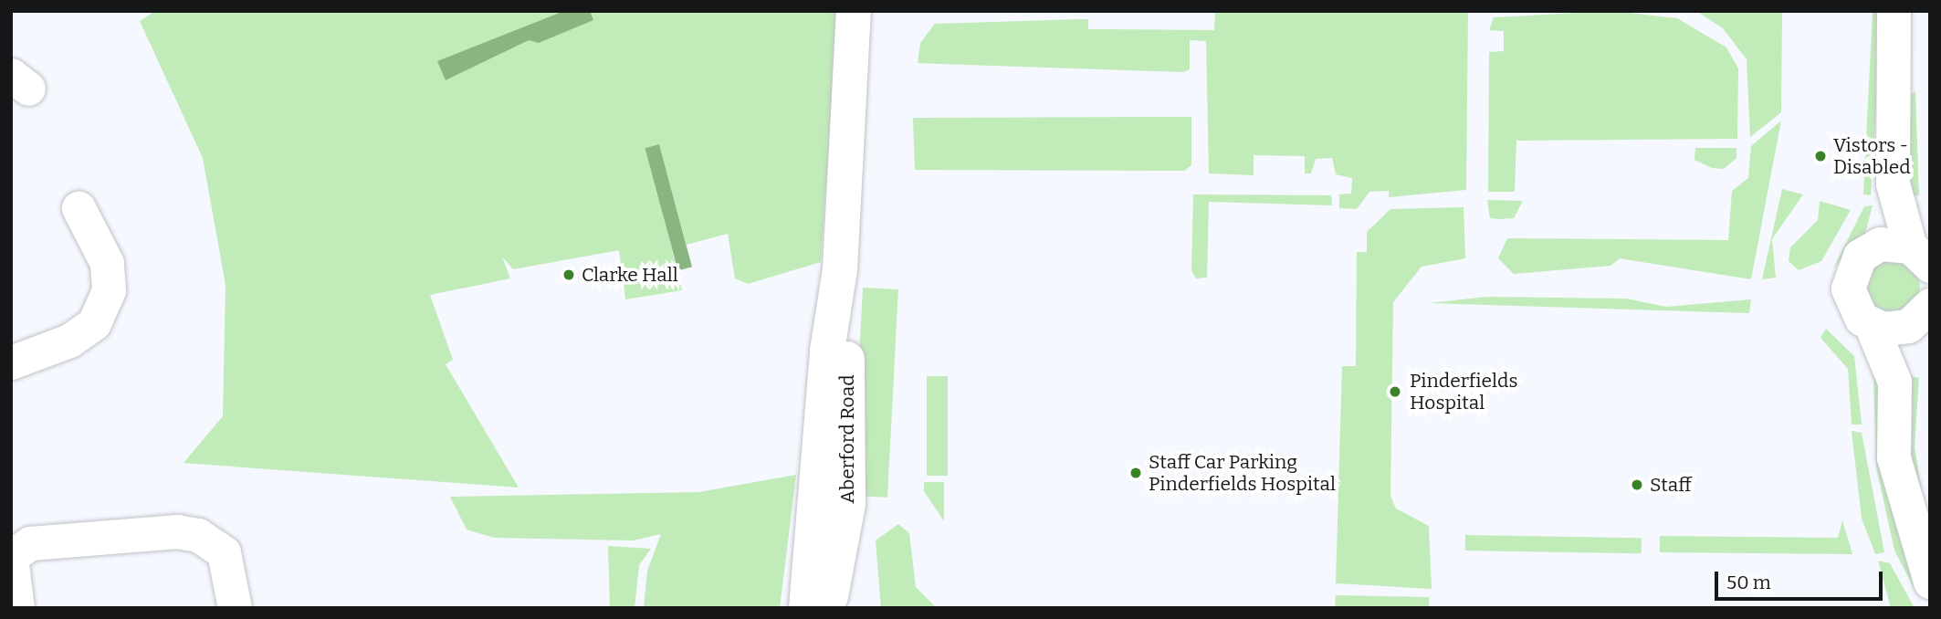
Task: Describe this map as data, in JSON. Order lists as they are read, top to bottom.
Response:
{
  "streets": {
    "main road": ["Aberford Road"]
  },
  "places": [
    "Vistors - Disabled",
    "Clarke Hall",
    "Pinderfields Hospital",
    "Staff Car Parking Pinderfields Hospital",
    "Staff"
  ],
  "scale_bar": "50 m"
}
